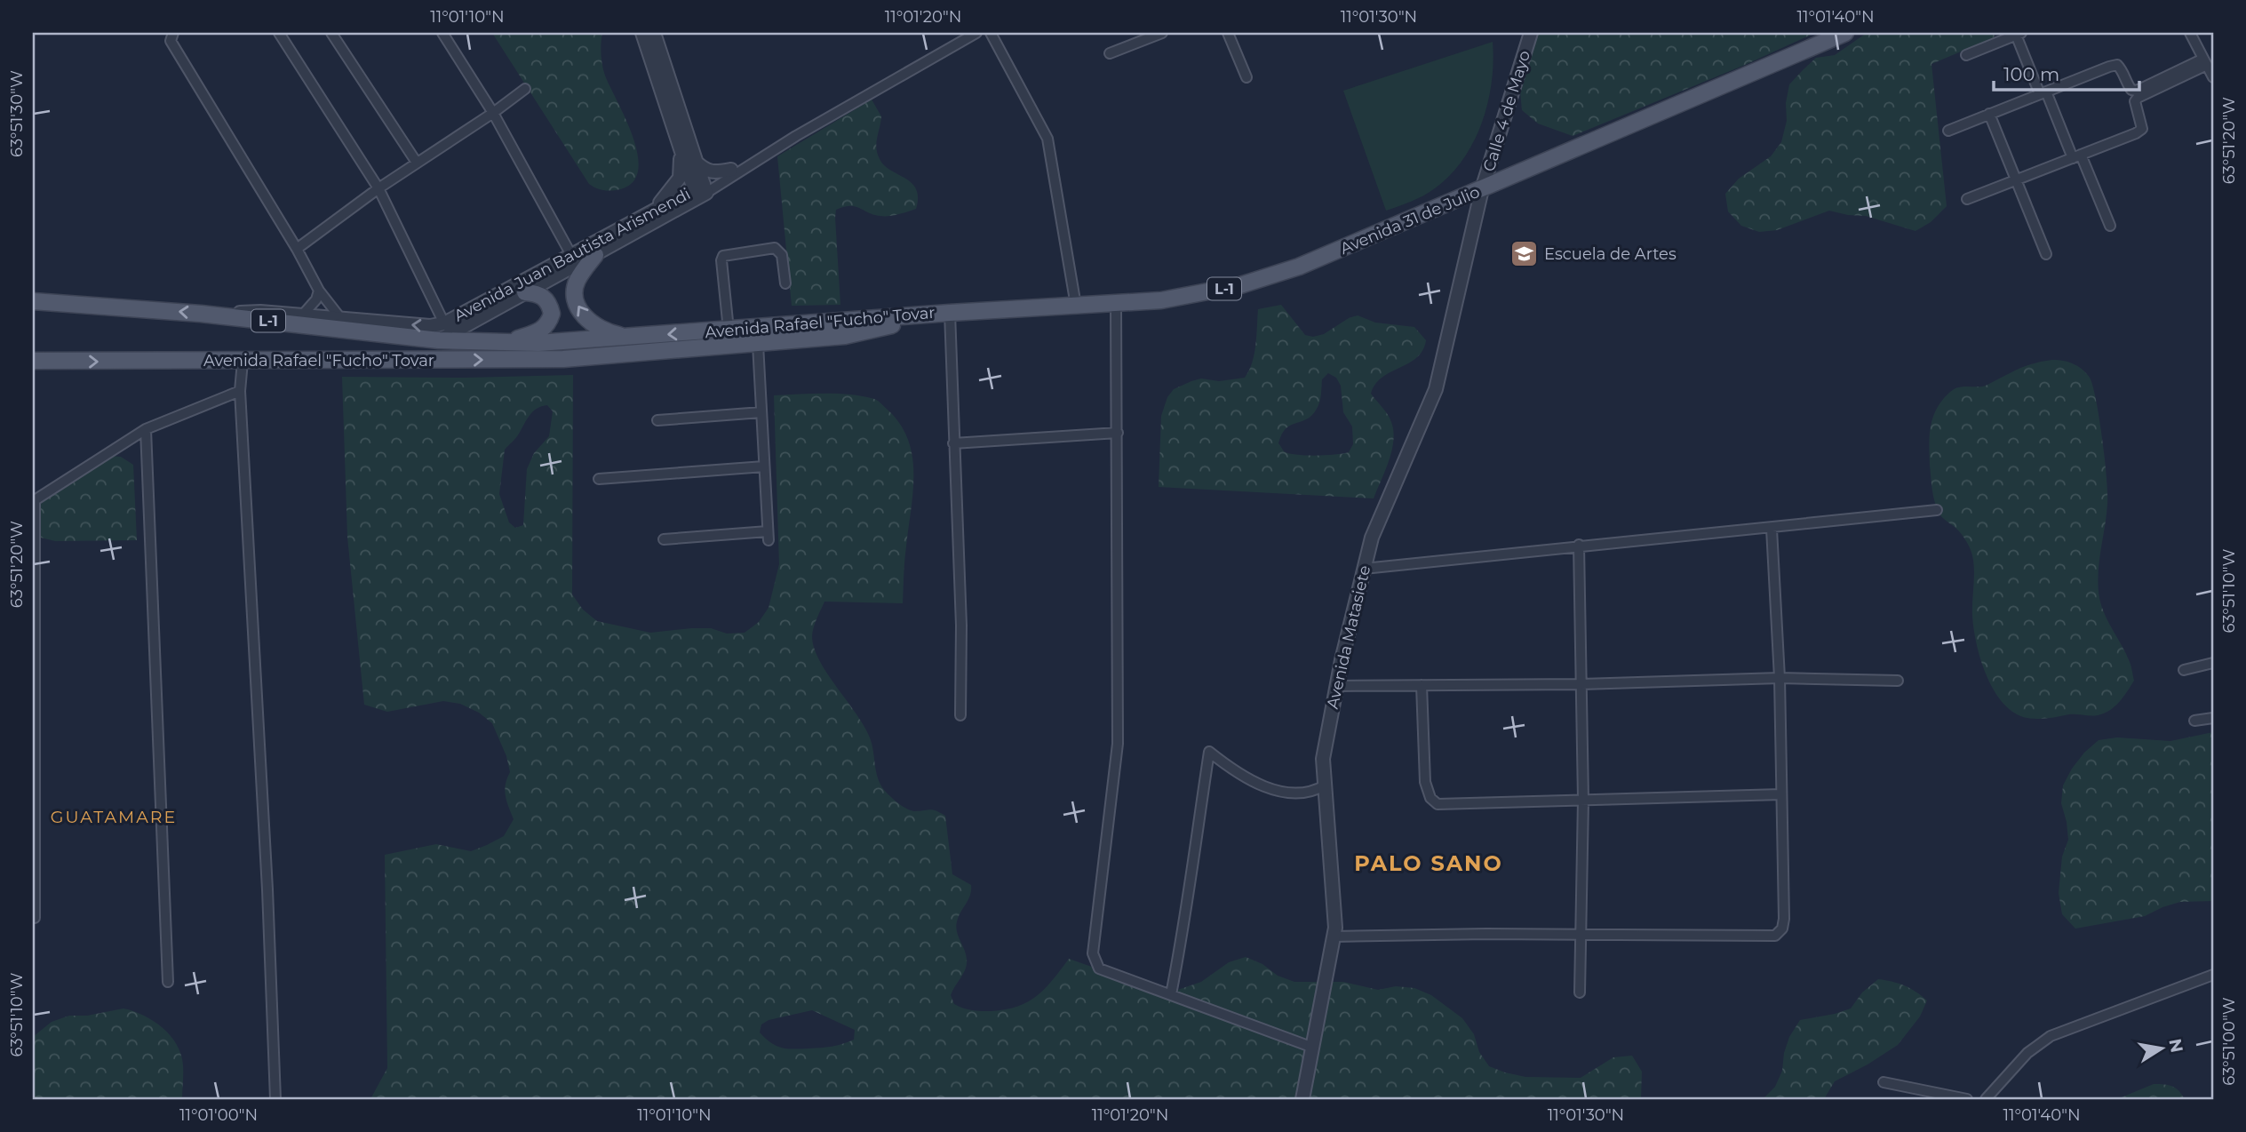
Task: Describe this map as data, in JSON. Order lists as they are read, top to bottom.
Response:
{
  "streets": {
    "main road": ["Avenida 31 de Julio", "L-1", "Avenida Rafael \"Fucho\" Tovar"],
    "street": ["Calle 4 de Mayo", "Avenida Juan Bautista Arismendi", "Avenida Matasiete"]
  },
  "crossings": [
    ["Calle 4 de Mayo", "Avenida 31 de Julio"],
    ["Calle 4 de Mayo", "Avenida Matasiete"],
    ["Avenida 31 de Julio", "Avenida Rafael \"Fucho\" Tovar"],
    ["Avenida 31 de Julio", "Avenida Matasiete"],
    ["Avenida Juan Bautista Arismendi", "L-1"],
    ["Avenida Juan Bautista Arismendi", "Avenida Rafael \"Fucho\" Tovar"],
    ["L-1", "Avenida Rafael \"Fucho\" Tovar"]
  ],
  "districts": ["GUATAMARE", "PALO SANO"],
  "places": {
    "school or university": ["Escuela de Artes"]
  },
  "scale_bar": "100 m",
  "north": "right",
  "coordinates": [
    "11°01'10\"N",
    "11°01'20\"N",
    "11°01'30\"N",
    "11°01'40\"N",
    "63°51'30\"W",
    "63°51'20\"W",
    "63°51'10\"W",
    "63°51'00\"W",
    "11°01'00\"N"
  ]
}
